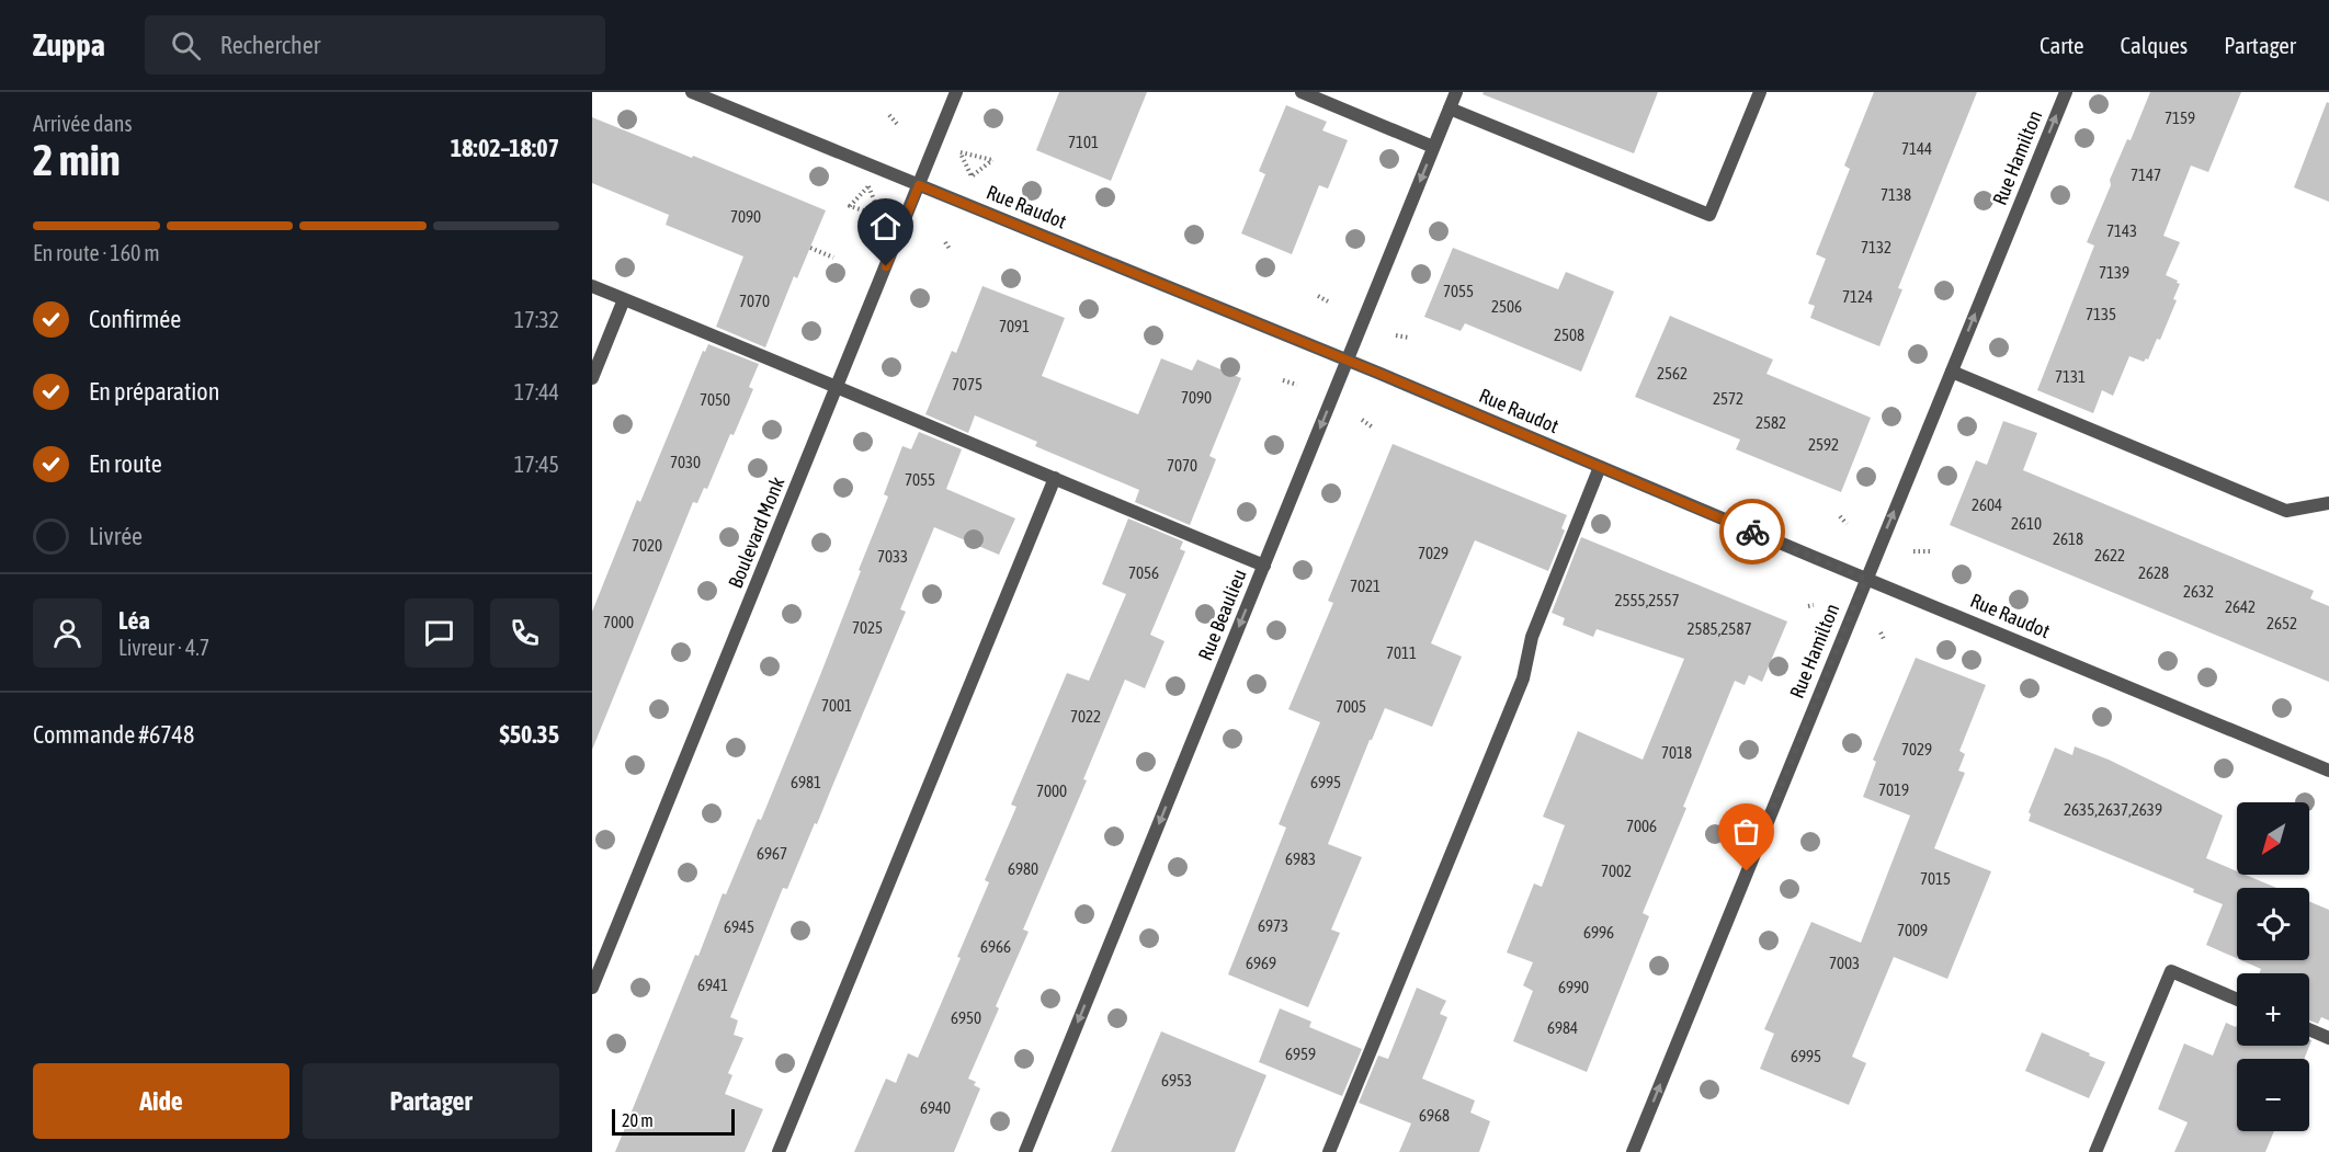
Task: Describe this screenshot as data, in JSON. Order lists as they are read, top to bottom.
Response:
{
  "streets": {
    "street": [
      "Rue Hamilton",
      "Rue Raudot",
      "Boulevard Monk",
      "Rue Beaulieu"
    ]
  },
  "crossings": [
    ["Rue Hamilton", "Rue Raudot"],
    ["Rue Raudot", "Boulevard Monk"],
    ["Rue Raudot", "Rue Beaulieu"]
  ],
  "one_way": ["Rue Hamilton", "Rue Beaulieu"],
  "house_numbers": [
    "7159",
    "7101",
    "7144",
    "7147",
    "7138",
    "7090",
    "7143",
    "7132",
    "7139",
    "7055",
    "7124",
    "7070",
    "2506",
    "7135",
    "7091",
    "2508",
    "2562",
    "7131",
    "7075",
    "7090",
    "2572",
    "7050",
    "2582",
    "2592",
    "7030",
    "7070",
    "7055",
    "2604",
    "2610",
    "2618",
    "7020",
    "7029",
    "2622",
    "7033",
    "7056",
    "2628",
    "7021",
    "2632",
    "2555,2557",
    "2642",
    "7000",
    "2652",
    "7025",
    "2585,2587",
    "7011",
    "7001",
    "7005",
    "7022",
    "7029",
    "7018",
    "6981",
    "6995",
    "7019",
    "7000",
    "2635,2637,2639",
    "7006",
    "6967",
    "6983",
    "6980",
    "7002",
    "7015",
    "6973",
    "6945",
    "7009",
    "6996",
    "6966",
    "6969",
    "7003",
    "6941",
    "6990",
    "6950",
    "6984",
    "6959",
    "6995",
    "6953",
    "6940",
    "6968"
  ],
  "scale_bar": "20 m",
  "north": "bottom left",
  "page": {
    "header": "Zuppa",
    "search": "Rechercher",
    "nav": ["Carte", "Calques", "Partager"],
    "heading": ["2 min", "Arrivée dans", "18:02–18:07"],
    "panel": [
      "Léa",
      "Livreur · 4.7",
      "Commande #6748",
      "$50.35"
    ],
    "bar": "En route · 160 m",
    "list": [
      ["Confirmée", "17:32"],
      ["En préparation", "17:44"],
      ["En route", "17:45"],
      "Livrée"
    ],
    "map_buttons": ["+", "−"],
    "buttons": ["Aide", "Partager"],
    "scale": "20 m"
  }
}
